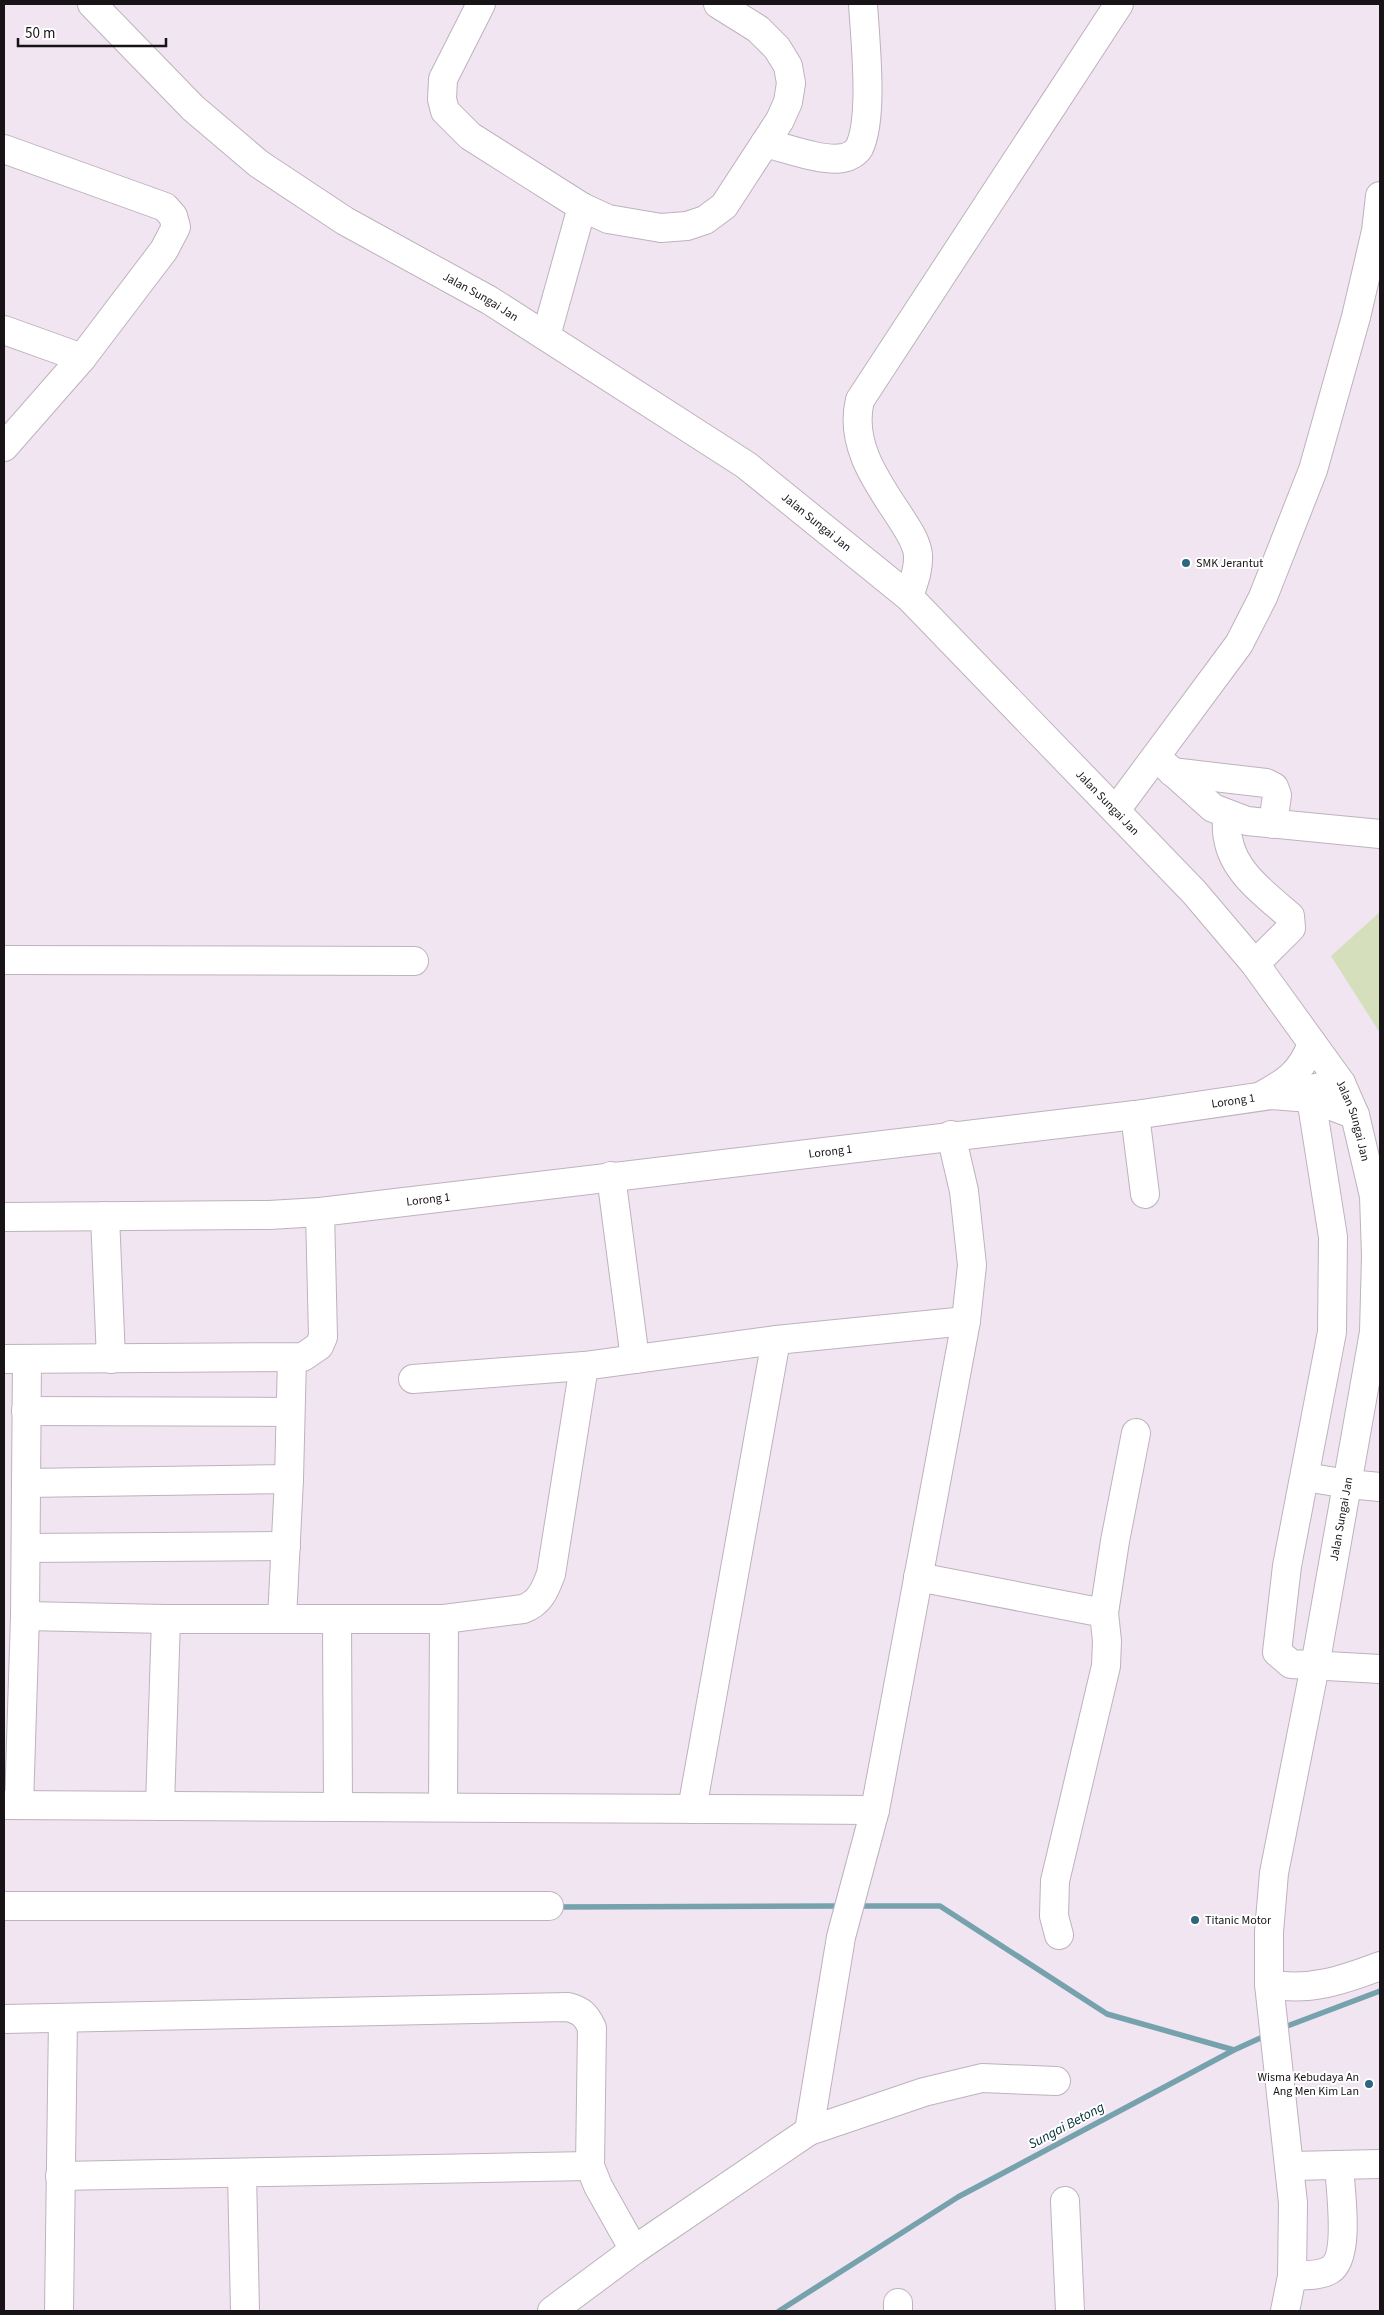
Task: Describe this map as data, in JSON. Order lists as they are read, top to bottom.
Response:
{
  "streets": {
    "street": ["Jalan Sungai Jan", "Lorong 1"]
  },
  "crossings": [
    ["Jalan Sungai Jan", "Lorong 1"]
  ],
  "water": ["Sungai Betong"],
  "places": ["SMK Jerantut", "Titanic Motor", "Wisma Kebudaya An Ang Men Kim Lan"],
  "scale_bar": "50 m"
}
